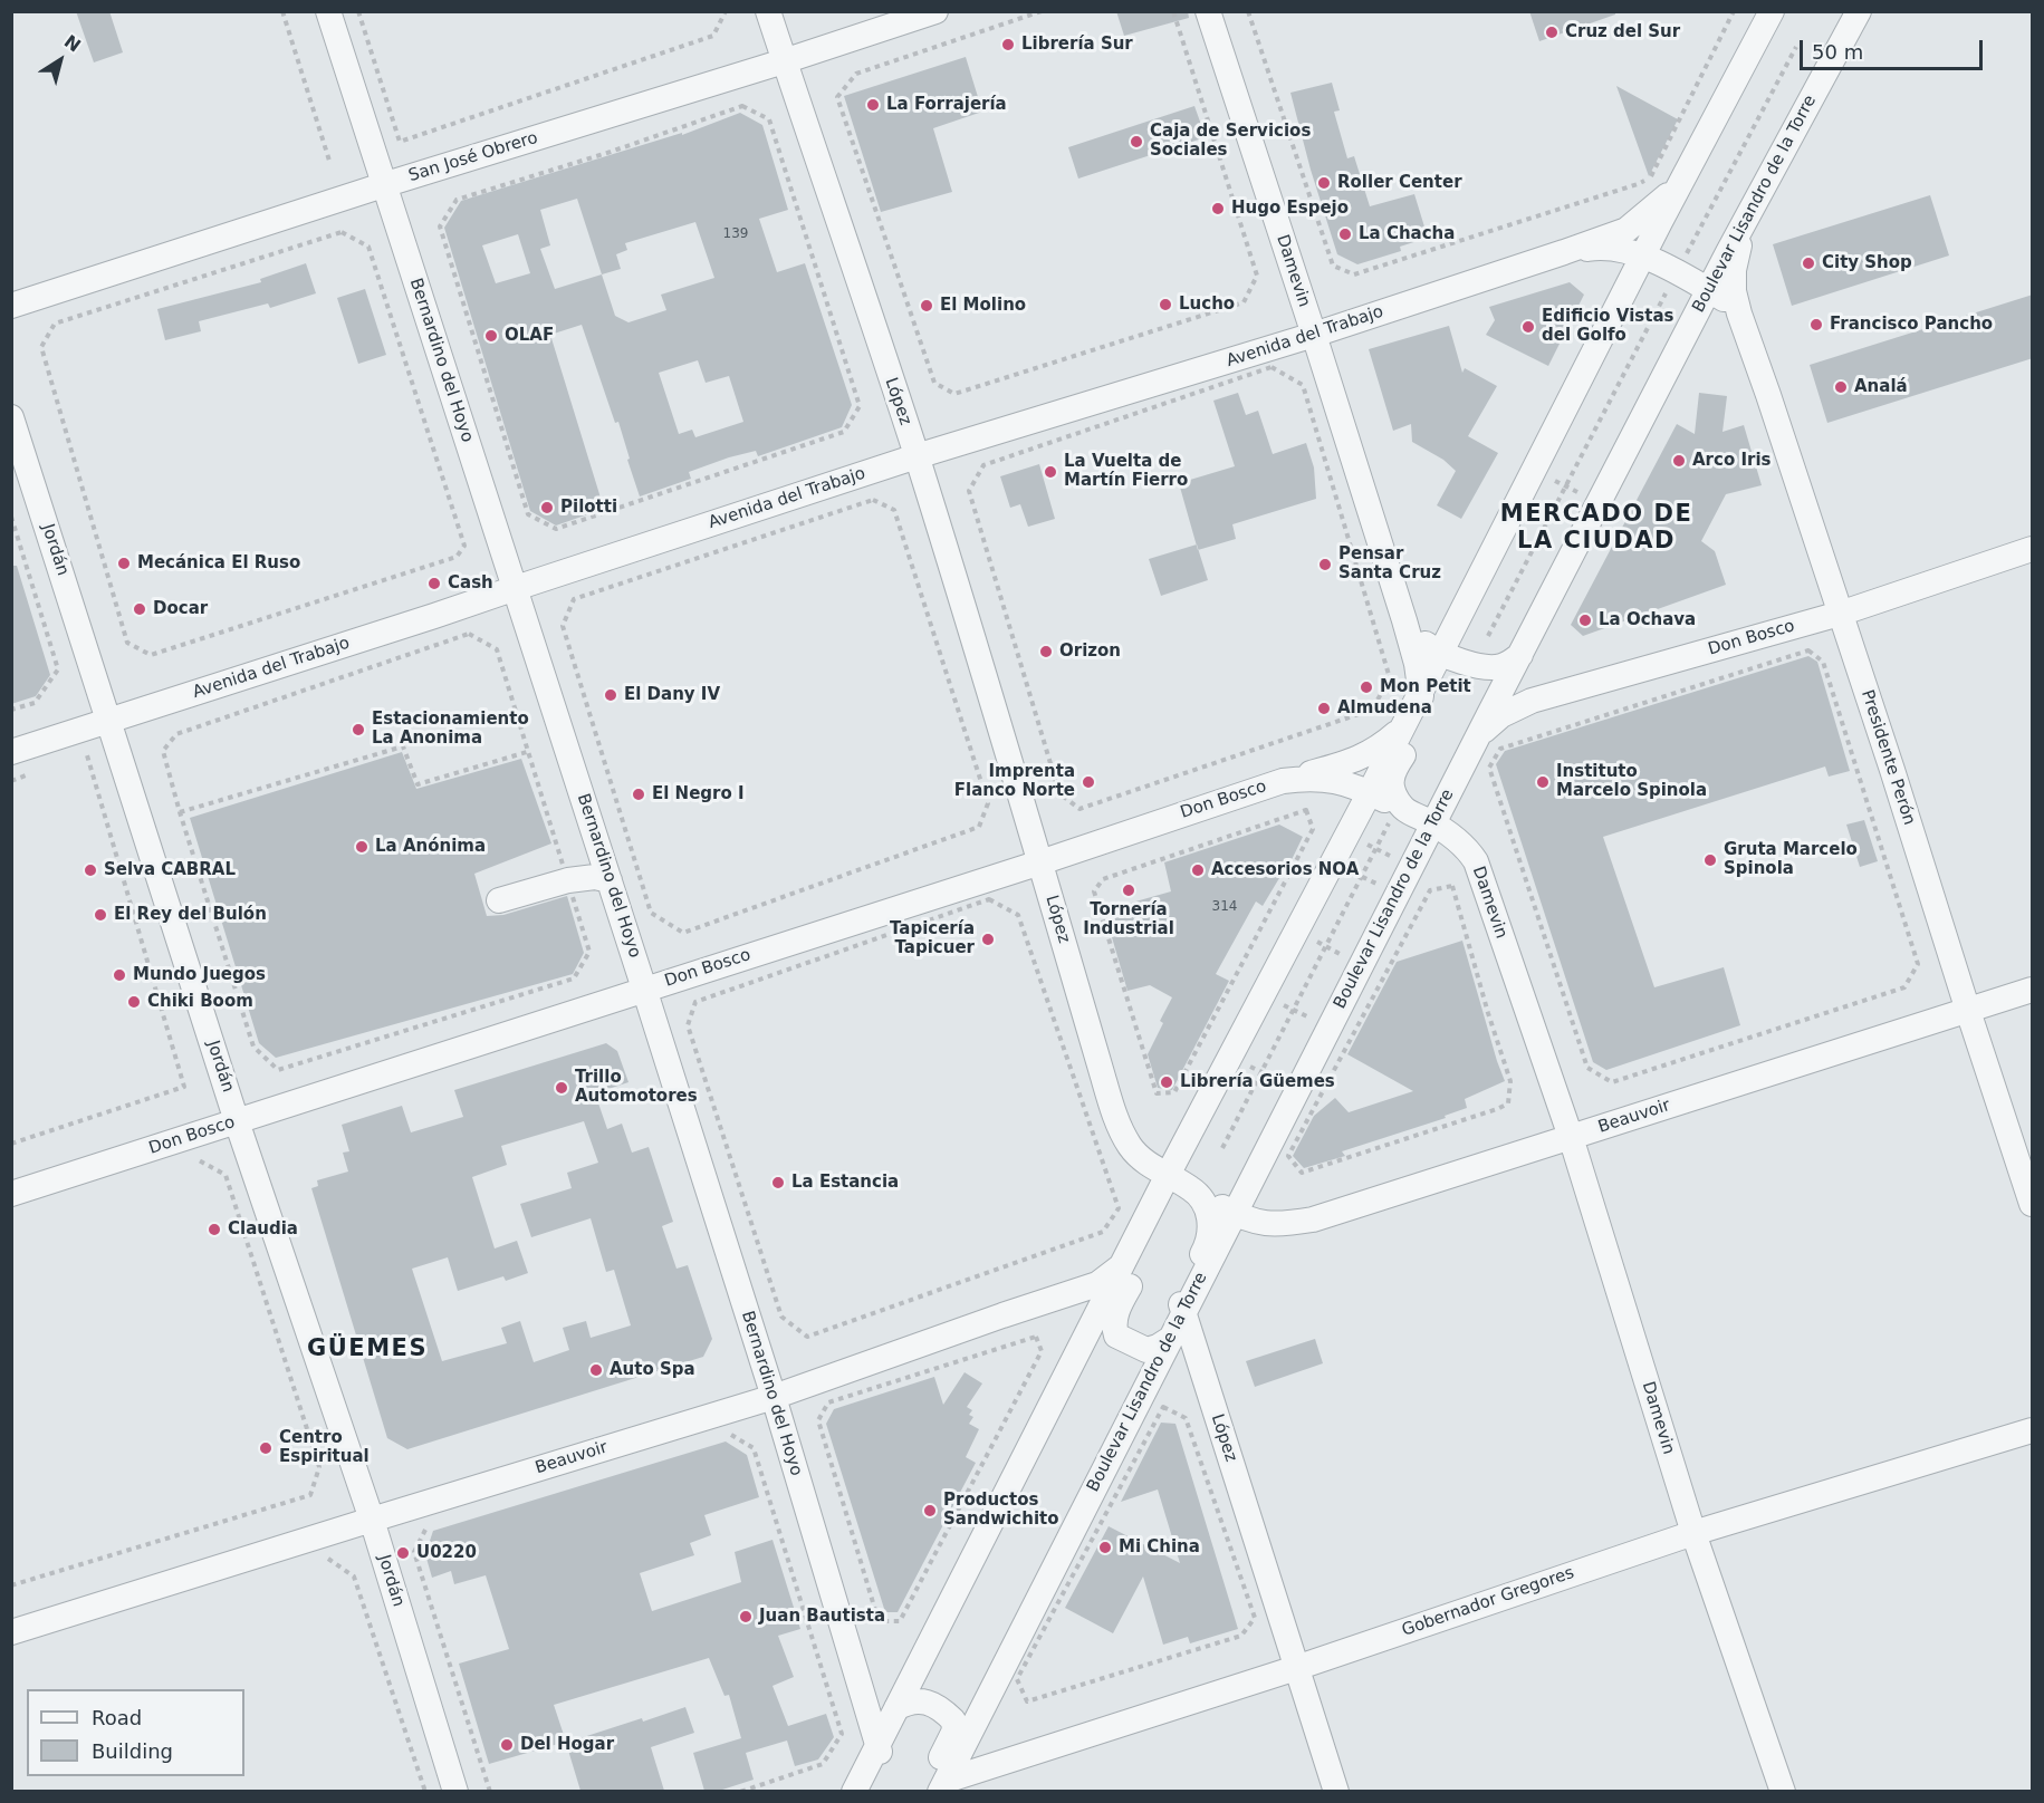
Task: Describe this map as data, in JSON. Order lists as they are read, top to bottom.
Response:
{
  "streets": {
    "street": [
      "San José Obrero",
      "Boulevar Lisandro de la Torre",
      "Damevin",
      "Avenida del Trabajo",
      "Bernardino del Hoyo",
      "López",
      "Jordán",
      "Don Bosco",
      "Presidente Perón",
      "Beauvoir",
      "Gobernador Gregores"
    ]
  },
  "crossings": [
    ["San José Obrero", "Bernardino del Hoyo"],
    ["San José Obrero", "López"],
    ["Boulevar Lisandro de la Torre", "Damevin"],
    ["Boulevar Lisandro de la Torre", "López"],
    ["Boulevar Lisandro de la Torre", "Don Bosco"],
    ["Boulevar Lisandro de la Torre", "Presidente Perón"],
    ["Boulevar Lisandro de la Torre", "Beauvoir"],
    ["Boulevar Lisandro de la Torre", "Gobernador Gregores"],
    ["Damevin", "Avenida del Trabajo"],
    ["Damevin", "Don Bosco"],
    ["Damevin", "Beauvoir"],
    ["Damevin", "Gobernador Gregores"],
    ["Avenida del Trabajo", "Bernardino del Hoyo"],
    ["Avenida del Trabajo", "López"],
    ["Avenida del Trabajo", "Jordán"],
    ["Bernardino del Hoyo", "Don Bosco"],
    ["Bernardino del Hoyo", "Beauvoir"],
    ["López", "Don Bosco"],
    ["López", "Beauvoir"],
    ["López", "Gobernador Gregores"],
    ["Jordán", "Don Bosco"],
    ["Jordán", "Beauvoir"],
    ["Don Bosco", "Presidente Perón"],
    ["Presidente Perón", "Beauvoir"]
  ],
  "districts": ["MERCADO DE LA CIUDAD", "GÜEMES"],
  "places": [
    "Cruz del Sur",
    "Librería Sur",
    "La Forrajería",
    "Caja de Servicios Sociales",
    "Roller Center",
    "Hugo Espejo",
    "La Chacha",
    "City Shop",
    "Lucho",
    "El Molino",
    "Francisco Pancho",
    "Edificio Vistas del Golfo",
    "OLAF",
    "Analá",
    "Arco Iris",
    "La Vuelta de Martín Fierro",
    "Pilotti",
    "Mecánica El Ruso",
    "Pensar Santa Cruz",
    "Cash",
    "Docar",
    "La Ochava",
    "Orizon",
    "Mon Petit",
    "El Dany IV",
    "Almudena",
    "Estacionamiento La Anonima",
    "Imprenta Flanco Norte",
    "Instituto Marcelo Spinola",
    "El Negro I",
    "La Anónima",
    "Gruta Marcelo Spinola",
    "Selva CABRAL",
    "Accesorios NOA",
    "Tornería Industrial",
    "El Rey del Bulón",
    "Tapicería Tapicuer",
    "Mundo Juegos",
    "Chiki Boom",
    "Librería Güemes",
    "Trillo Automotores",
    "La Estancia",
    "Claudia",
    "Auto Spa",
    "Centro Espiritual",
    "Productos Sandwichito",
    "Mi China",
    "U0220",
    "Juan Bautista",
    "Del Hogar"
  ],
  "house_numbers": ["139", "314"],
  "legend": ["Road", "Building"],
  "scale_bar": "50 m",
  "north": "top right"
}
